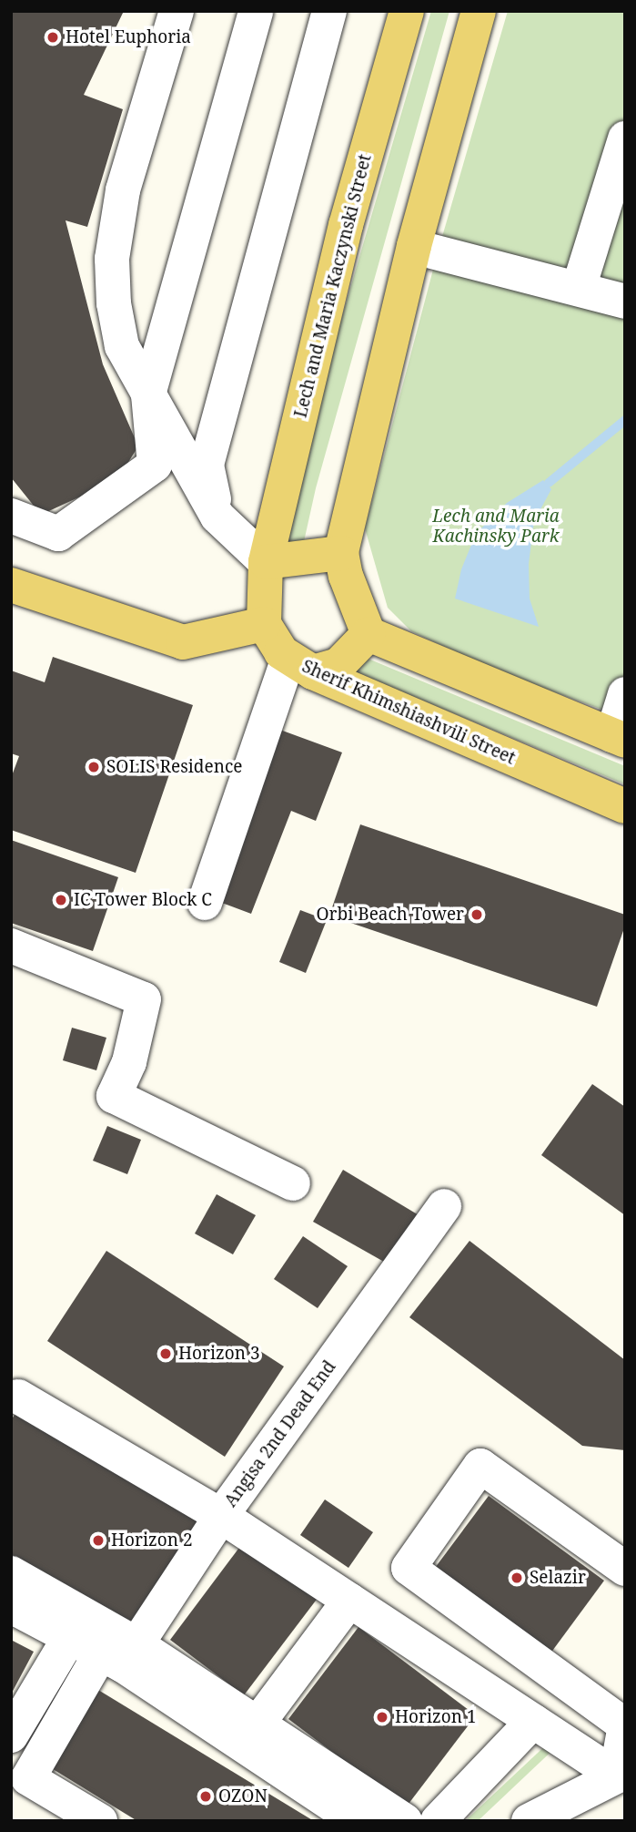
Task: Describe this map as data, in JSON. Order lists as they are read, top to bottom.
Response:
{
  "streets": {
    "main road": ["Lech and Maria Kaczynski Street", "Sherif Khimshiashvili Street"],
    "street": ["Angisa 2nd Dead End"]
  },
  "crossings": [
    ["Lech and Maria Kaczynski Street", "Sherif Khimshiashvili Street"]
  ],
  "parks": ["Lech and Maria Kachinsky Park"],
  "places": [
    "Hotel Euphoria",
    "SOLIS Residence",
    "IC Tower Block C",
    "Orbi Beach Tower",
    "Horizon 3",
    "Horizon 2",
    "Selazir",
    "Horizon 1",
    "OZON"
  ]
}
